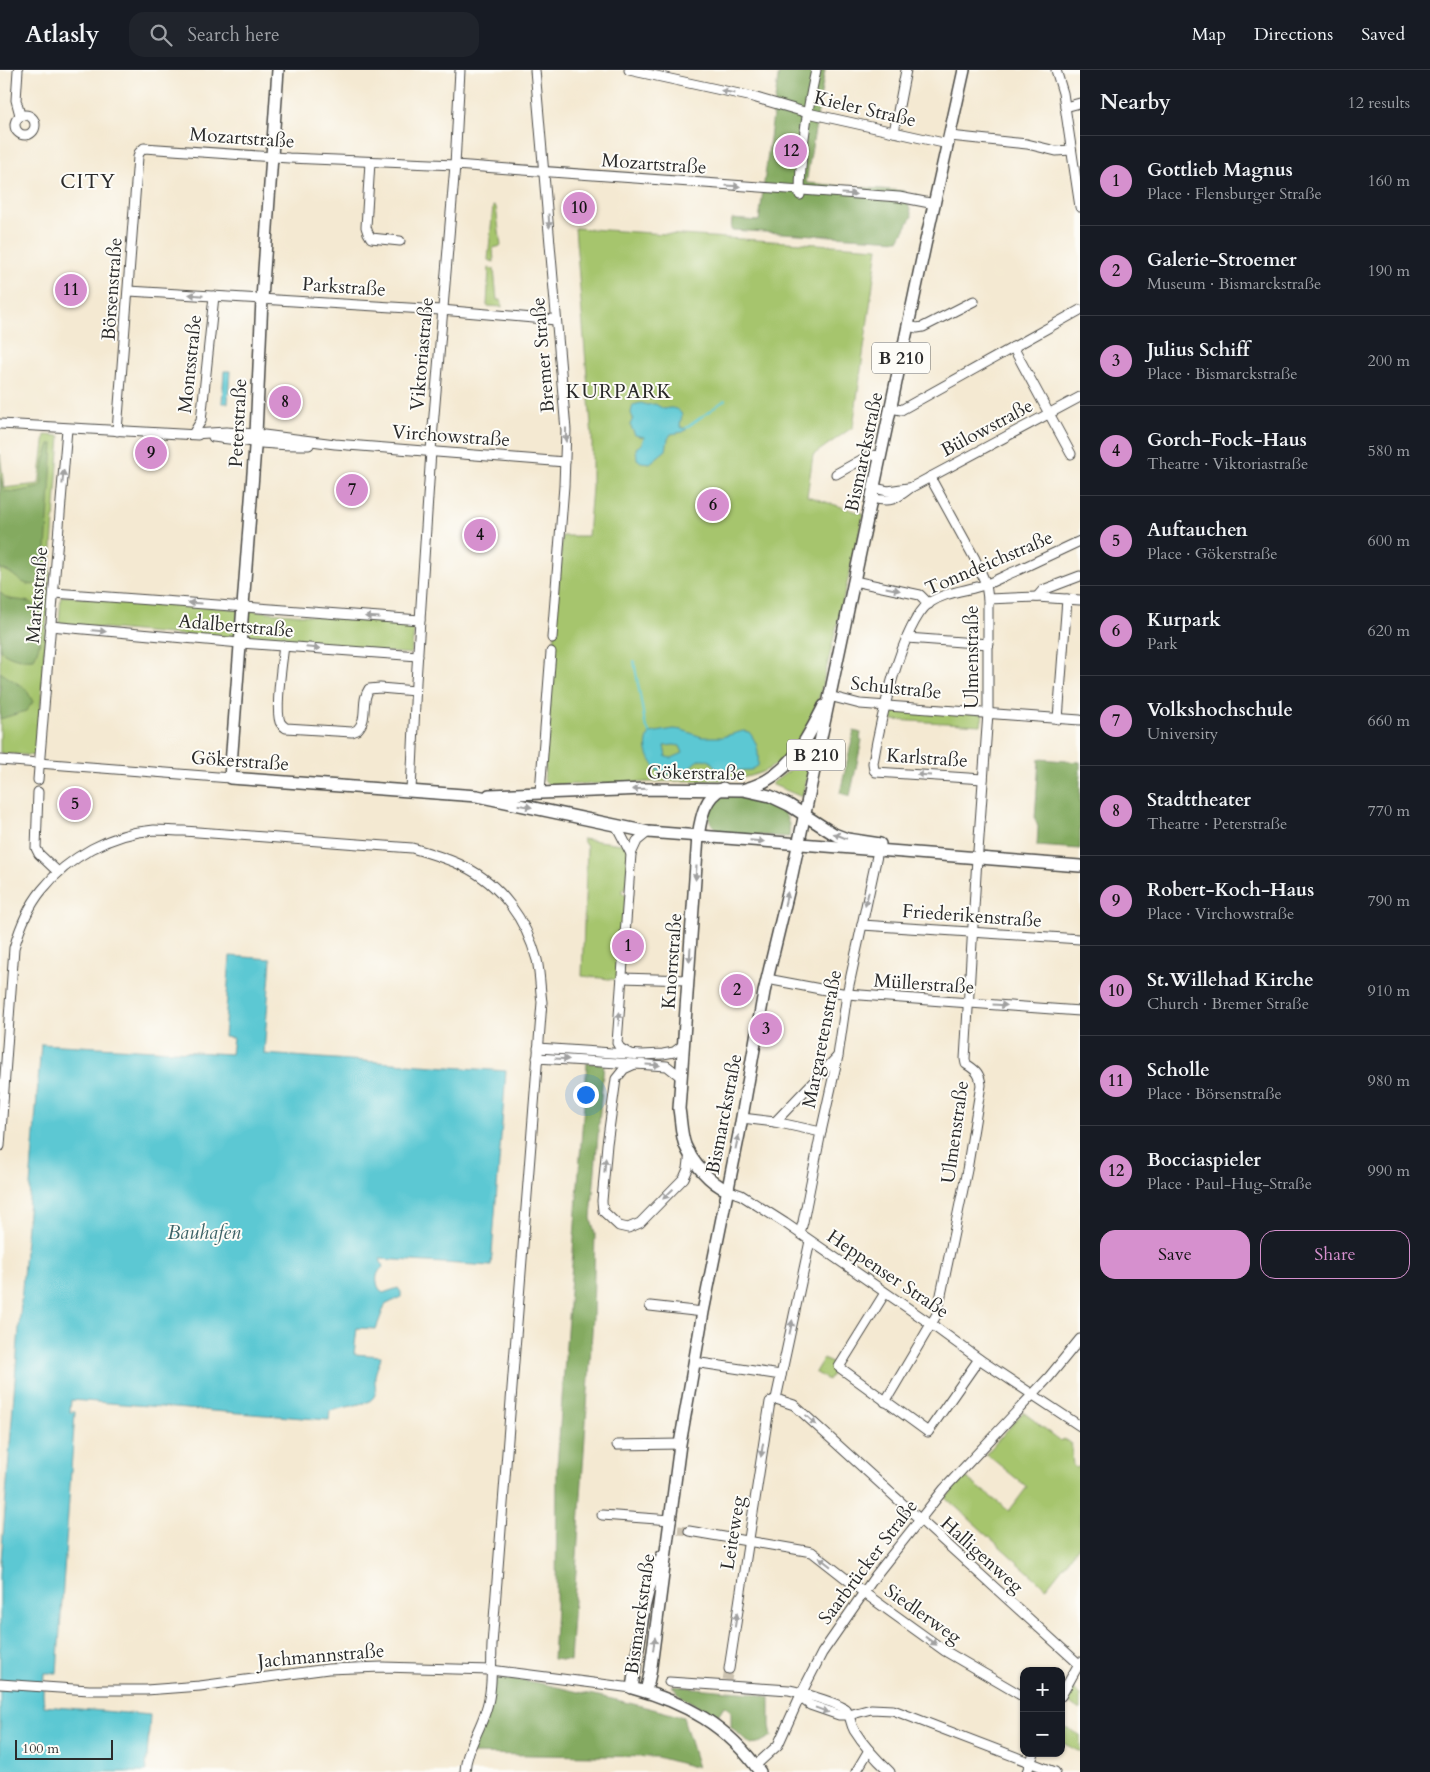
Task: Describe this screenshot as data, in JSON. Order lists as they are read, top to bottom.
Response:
{
  "streets": {
    "main road": [
      "B 210",
      "Peterstraße",
      "Bismarckstraße",
      "Gökerstraße",
      "Knorrstraße",
      "Heppenser Straße",
      "Jachmannstraße"
    ],
    "street": [
      "Kieler Straße",
      "Mozartstraße",
      "Parkstraße",
      "Börsenstraße",
      "Viktoriastraße",
      "Bremer Straße",
      "Montsstraße",
      "Bülowstraße",
      "Virchowstraße",
      "Tonndeichstraße",
      "Marktstraße",
      "Adalbertstraße",
      "Ulmenstraße",
      "Schulstraße",
      "Karlstraße",
      "Friederikenstraße",
      "Müllerstraße",
      "Margaretenstraße",
      "Leiteweg",
      "Halligenweg",
      "Saarbrücker Straße",
      "Siedlerweg"
    ]
  },
  "crossings": [
    ["Kieler Straße", "Bismarckstraße"],
    ["Mozartstraße", "Börsenstraße"],
    ["Mozartstraße", "Viktoriastraße"],
    ["Mozartstraße", "Bremer Straße"],
    ["Mozartstraße", "Peterstraße"],
    ["Mozartstraße", "Bismarckstraße"],
    ["Parkstraße", "Börsenstraße"],
    ["Parkstraße", "Viktoriastraße"],
    ["Parkstraße", "Bremer Straße"],
    ["Parkstraße", "Montsstraße"],
    ["Parkstraße", "Peterstraße"],
    ["Börsenstraße", "Virchowstraße"],
    ["Viktoriastraße", "Virchowstraße"],
    ["Viktoriastraße", "Adalbertstraße"],
    ["Viktoriastraße", "Gökerstraße"],
    ["Bremer Straße", "Virchowstraße"],
    ["Montsstraße", "Virchowstraße"],
    ["Peterstraße", "Virchowstraße"],
    ["Peterstraße", "Adalbertstraße"],
    ["Peterstraße", "Gökerstraße"],
    ["Bülowstraße", "Bismarckstraße"],
    ["Bülowstraße", "Ulmenstraße"],
    ["Virchowstraße", "Marktstraße"],
    ["Bismarckstraße", "Schulstraße"],
    ["Bismarckstraße", "Gökerstraße"],
    ["Bismarckstraße", "Müllerstraße"],
    ["Bismarckstraße", "Heppenser Straße"],
    ["Bismarckstraße", "Jachmannstraße"],
    ["Tonndeichstraße", "Ulmenstraße"],
    ["Tonndeichstraße", "Schulstraße"],
    ["Tonndeichstraße", "Karlstraße"],
    ["Marktstraße", "Adalbertstraße"],
    ["Marktstraße", "Gökerstraße"],
    ["Ulmenstraße", "Schulstraße"],
    ["Ulmenstraße", "Karlstraße"],
    ["Ulmenstraße", "Gökerstraße"],
    ["Ulmenstraße", "Friederikenstraße"],
    ["Ulmenstraße", "Müllerstraße"],
    ["Ulmenstraße", "Heppenser Straße"],
    ["Schulstraße", "Karlstraße"],
    ["Gökerstraße", "Knorrstraße"],
    ["Gökerstraße", "Margaretenstraße"],
    ["Friederikenstraße", "Margaretenstraße"],
    ["Knorrstraße", "Heppenser Straße"],
    ["Müllerstraße", "Margaretenstraße"],
    ["Margaretenstraße", "Heppenser Straße"],
    ["Heppenser Straße", "Saarbrücker Straße"],
    ["Leiteweg", "Halligenweg"],
    ["Leiteweg", "Siedlerweg"],
    ["Halligenweg", "Saarbrücker Straße"],
    ["Saarbrücker Straße", "Siedlerweg"],
    ["Saarbrücker Straße", "Jachmannstraße"]
  ],
  "one_way": [
    "Kieler Straße",
    "Mozartstraße",
    "Bremer Straße",
    "Marktstraße",
    "Knorrstraße",
    "Müllerstraße",
    "Halligenweg"
  ],
  "districts": ["CITY", "KURPARK"],
  "water": ["Bauhafen"],
  "scale_bar": "100 m",
  "page": {
    "header": "Atlasly",
    "search": "Search here",
    "nav": ["Map", "Directions", "Saved"],
    "heading": ["Nearby", "12 results"],
    "pins": [
      "12",
      "10",
      "11",
      "8",
      "9",
      "7",
      "6",
      "4",
      "5",
      "1",
      "2",
      "3"
    ],
    "list": [
      {
        "mark": "1",
        "name": "Gottlieb Magnus",
        "note": "Place · Flensburger Straße",
        "value": "160 m"
      },
      {
        "mark": "2",
        "name": "Galerie-Stroemer",
        "note": "Museum · Bismarckstraße",
        "value": "190 m"
      },
      {
        "mark": "3",
        "name": "Julius Schiff",
        "note": "Place · Bismarckstraße",
        "value": "200 m"
      },
      {
        "mark": "4",
        "name": "Gorch-Fock-Haus",
        "note": "Theatre · Viktoriastraße",
        "value": "580 m"
      },
      {
        "mark": "5",
        "name": "Auftauchen",
        "note": "Place · Gökerstraße",
        "value": "600 m"
      },
      {
        "mark": "6",
        "name": "Kurpark",
        "note": "Park",
        "value": "620 m"
      },
      {
        "mark": "7",
        "name": "Volkshochschule",
        "note": "University",
        "value": "660 m"
      },
      {
        "mark": "8",
        "name": "Stadttheater",
        "note": "Theatre · Peterstraße",
        "value": "770 m"
      },
      {
        "mark": "9",
        "name": "Robert-Koch-Haus",
        "note": "Place · Virchowstraße",
        "value": "790 m"
      },
      {
        "mark": "10",
        "name": "St.Willehad Kirche",
        "note": "Church · Bremer Straße",
        "value": "910 m"
      },
      {
        "mark": "11",
        "name": "Scholle",
        "note": "Place · Börsenstraße",
        "value": "980 m"
      },
      {
        "mark": "12",
        "name": "Bocciaspieler",
        "note": "Place · Paul-Hug-Straße",
        "value": "990 m"
      }
    ],
    "buttons": ["Save", "Share"],
    "map_buttons": ["+", "−"],
    "scale": "100 m"
  }
}
